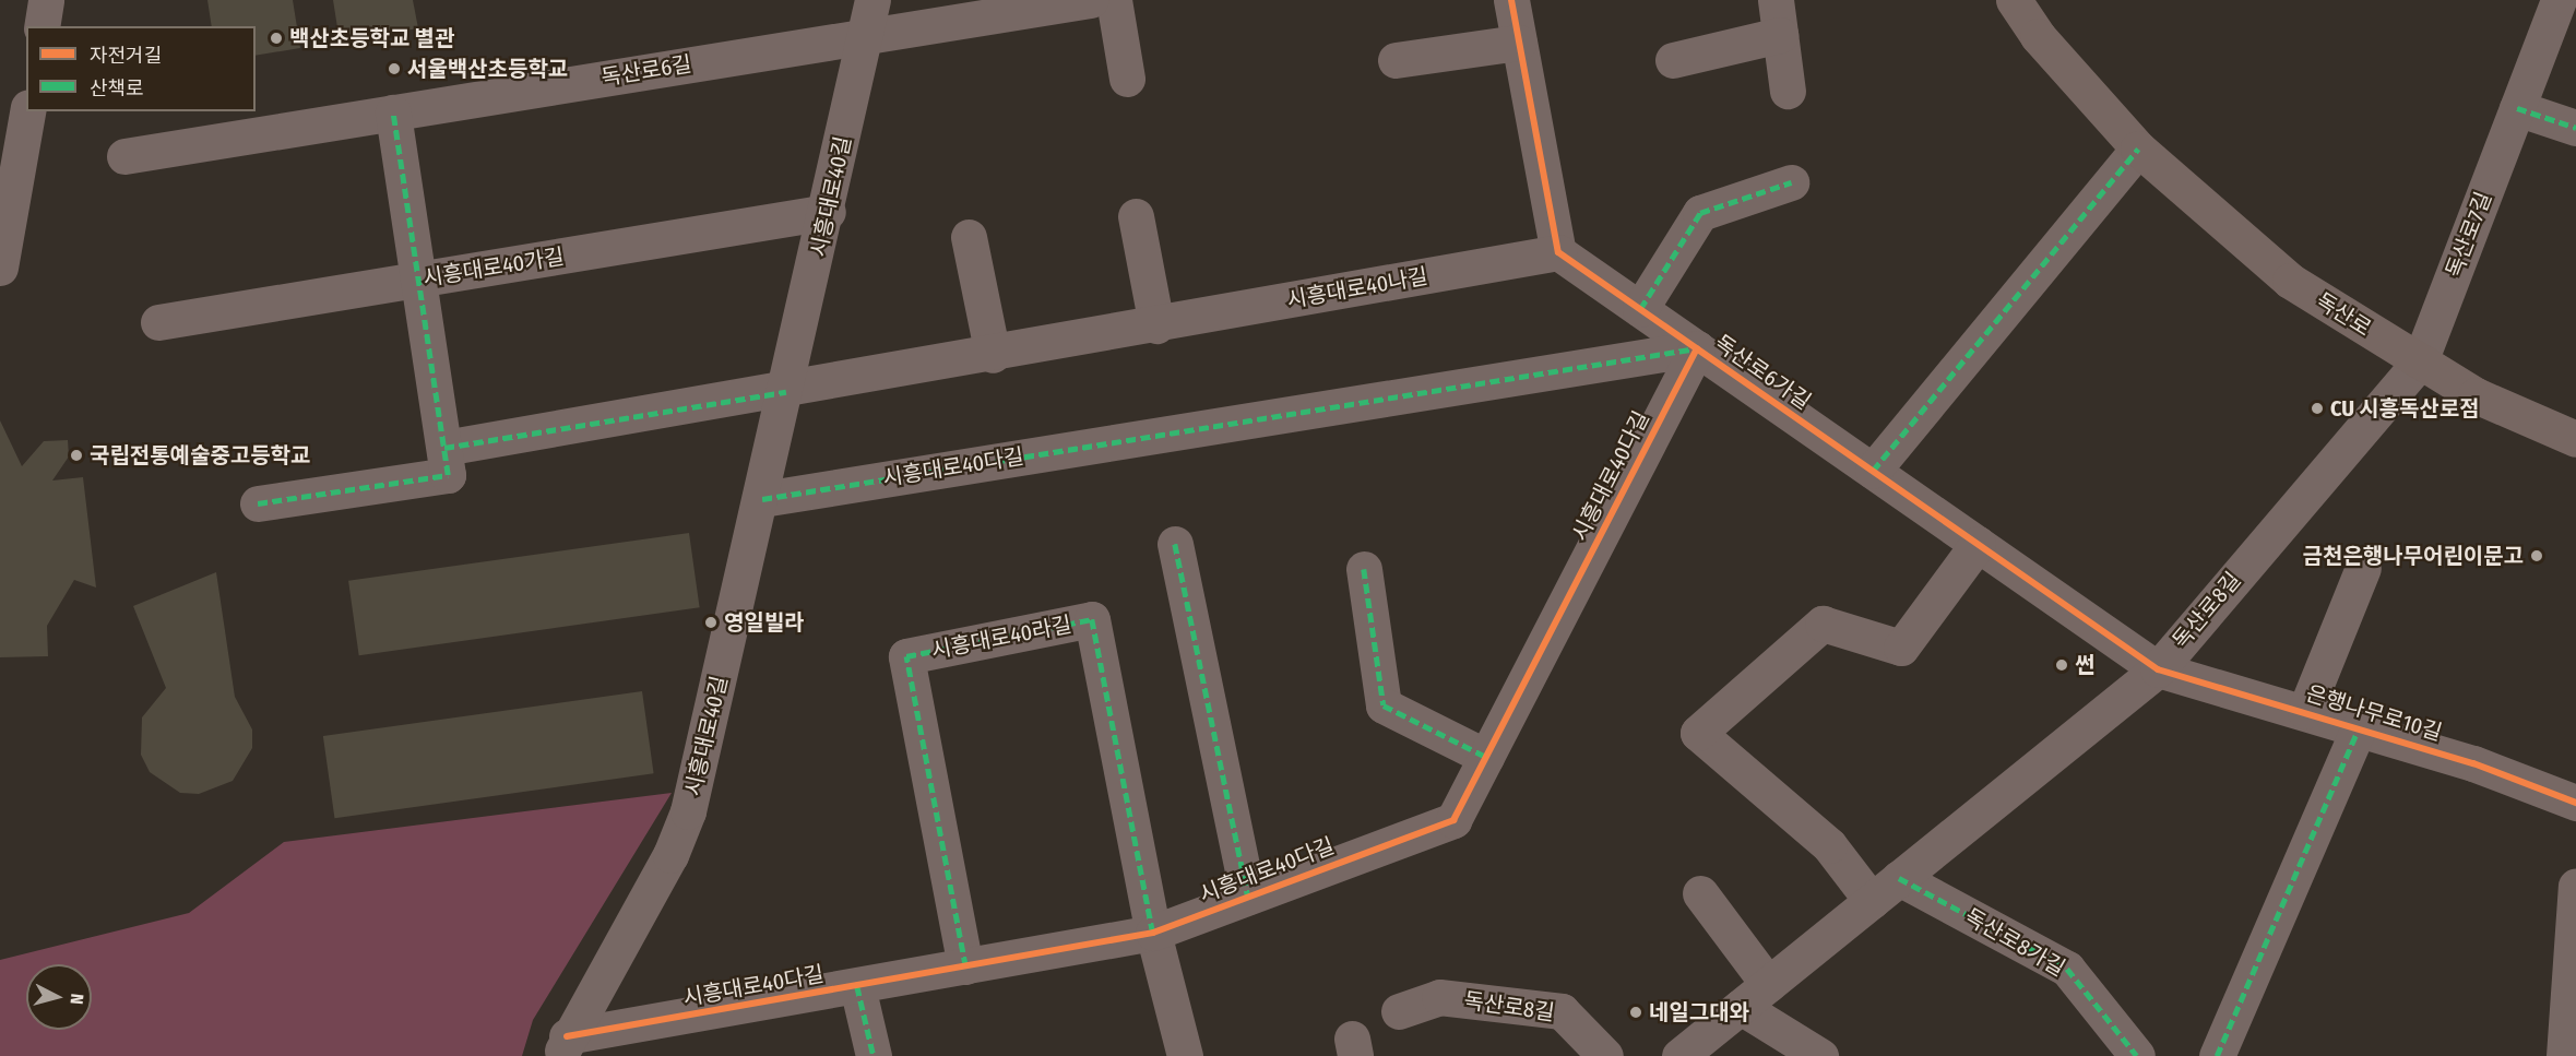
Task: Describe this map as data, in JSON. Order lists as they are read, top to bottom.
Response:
{
  "streets": {
    "main road": ["독산로"],
    "street": [
      "독산로6길",
      "시흥대로40길",
      "독산로7길",
      "시흥대로40가길",
      "시흥대로40나길",
      "독산로6가길",
      "시흥대로40다길",
      "독산로8길",
      "시흥대로40라길",
      "은행나무로10길",
      "독산로8가길"
    ]
  },
  "crossings": [
    ["독산로6길", "시흥대로40길"],
    ["시흥대로40길", "시흥대로40가길"],
    ["시흥대로40길", "시흥대로40나길"],
    ["시흥대로40길", "시흥대로40다길"],
    ["독산로7길", "독산로"],
    ["독산로7길", "독산로8길"],
    ["시흥대로40나길", "독산로6가길"],
    ["독산로", "독산로8길"],
    ["독산로6가길", "시흥대로40다길"],
    ["독산로6가길", "독산로8길"],
    ["독산로6가길", "은행나무로10길"],
    ["시흥대로40다길", "시흥대로40라길"],
    ["독산로8길", "은행나무로10길"],
    ["독산로8길", "독산로8가길"]
  ],
  "places": [
    "백산초등학교 별관",
    "서울백산초등학교",
    "CU 시흥독산로점",
    "국립전통예술중고등학교",
    "금천은행나무어린이문고",
    "영일빌라",
    "썬",
    "네일그대와"
  ],
  "legend": ["자전거길", "산책로"],
  "north": "right"
}
